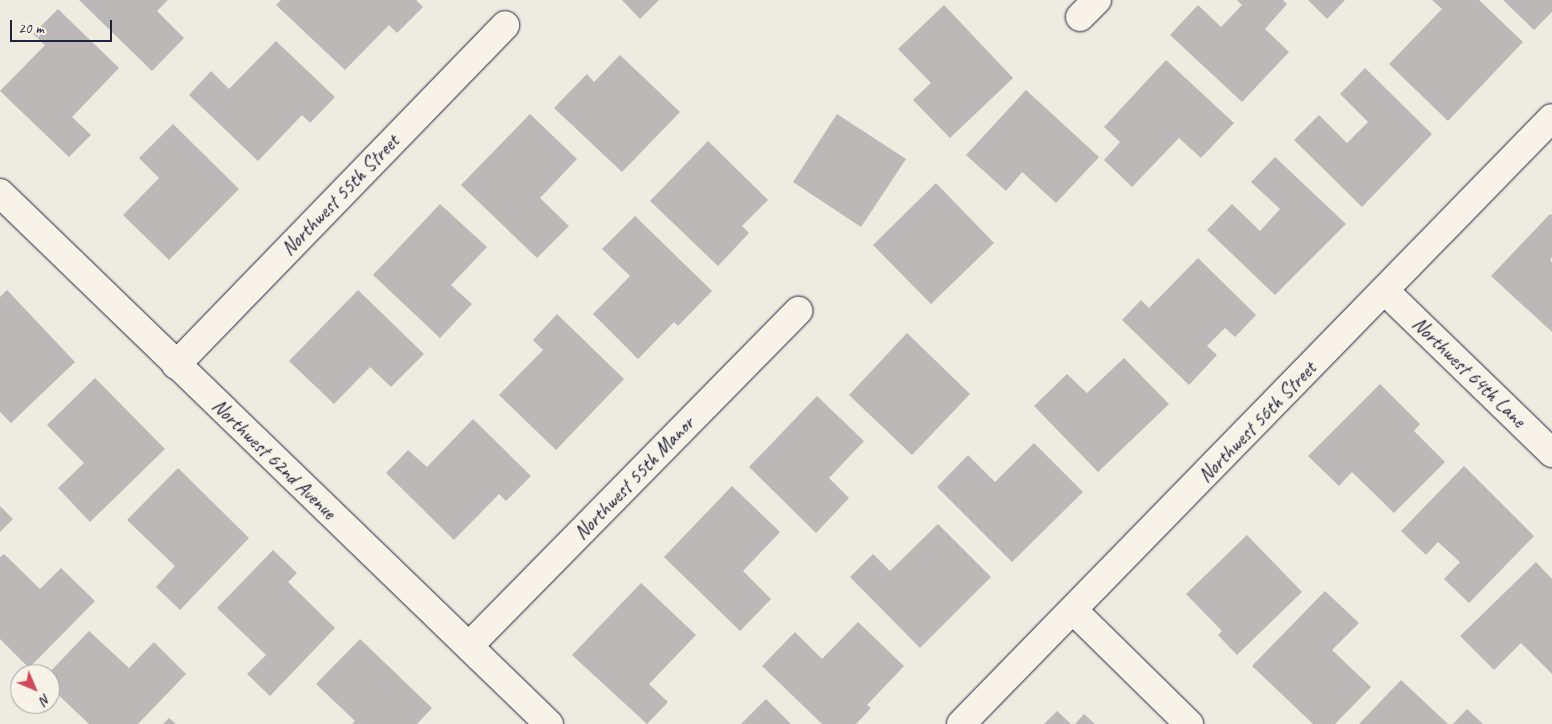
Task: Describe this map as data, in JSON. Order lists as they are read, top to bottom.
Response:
{
  "streets": {
    "street": [
      "Northwest 55th Street",
      "Northwest 64th Lane",
      "Northwest 56th Street",
      "Northwest 62nd Avenue",
      "Northwest 55th Manor"
    ]
  },
  "crossings": [
    ["Northwest 55th Street", "Northwest 62nd Avenue"],
    ["Northwest 64th Lane", "Northwest 56th Street"],
    ["Northwest 62nd Avenue", "Northwest 55th Manor"]
  ],
  "scale_bar": "20 m",
  "north": "bottom right"
}
